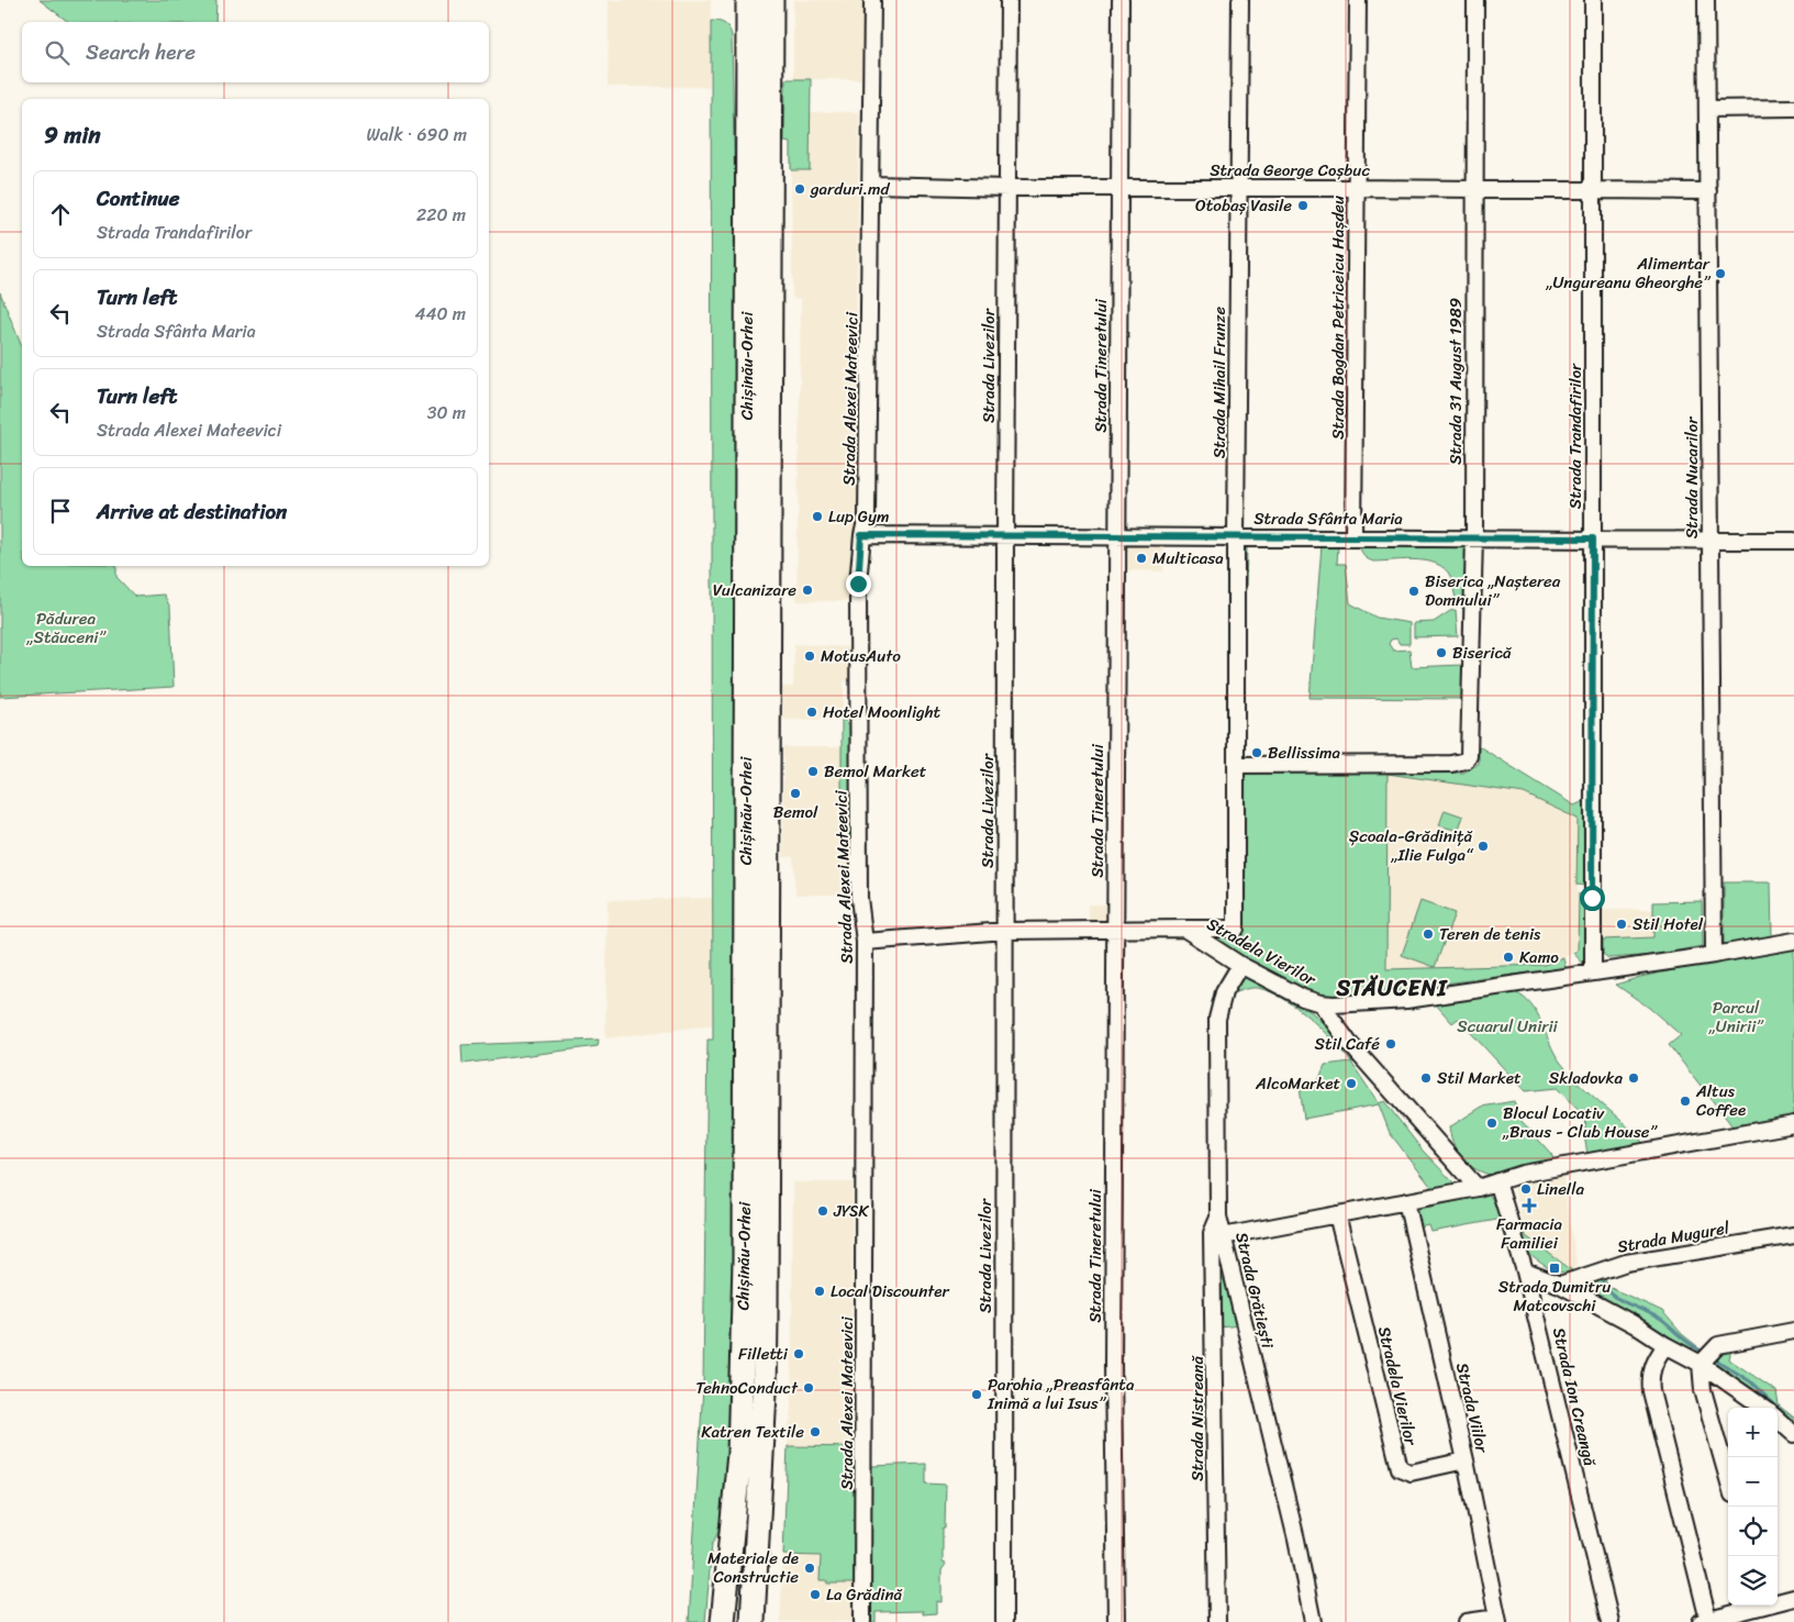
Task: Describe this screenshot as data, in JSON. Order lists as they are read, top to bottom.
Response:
{
  "streets": {
    "highway": ["Chișinău-Orhei"],
    "street": [
      "Strada George Coșbuc",
      "Strada Bogdan Petriceicu Hașdeu",
      "Strada Livezilor",
      "Strada Tineretului",
      "Strada 31 August 1989",
      "Strada Mihail Frunze",
      "Strada Alexei Mateevici",
      "Strada Trandafirilor",
      "Strada Nucarilor",
      "Strada Sfânta Maria",
      "Stradela Vierilor",
      "Strada Mugurel",
      "Strada Grătiești",
      "Strada Ion Creangă",
      "Strada Viilor",
      "Strada Nistreană"
    ]
  },
  "crossings": [
    ["Strada George Coșbuc", "Strada Bogdan Petriceicu Hașdeu"],
    ["Strada George Coșbuc", "Strada Livezilor"],
    ["Strada George Coșbuc", "Strada Tineretului"],
    ["Strada George Coșbuc", "Strada 31 August 1989"],
    ["Strada George Coșbuc", "Strada Mihail Frunze"],
    ["Strada George Coșbuc", "Strada Alexei Mateevici"],
    ["Strada George Coșbuc", "Strada Trandafirilor"],
    ["Strada George Coșbuc", "Strada Nucarilor"],
    ["Strada Bogdan Petriceicu Hașdeu", "Strada Sfânta Maria"],
    ["Strada Livezilor", "Strada Sfânta Maria"],
    ["Strada Livezilor", "Stradela Vierilor"],
    ["Strada Tineretului", "Strada Sfânta Maria"],
    ["Strada Tineretului", "Stradela Vierilor"],
    ["Strada 31 August 1989", "Strada Mihail Frunze"],
    ["Strada 31 August 1989", "Strada Sfânta Maria"],
    ["Strada Mihail Frunze", "Strada Sfânta Maria"],
    ["Strada Mihail Frunze", "Stradela Vierilor"],
    ["Strada Alexei Mateevici", "Strada Sfânta Maria"],
    ["Strada Alexei Mateevici", "Stradela Vierilor"],
    ["Strada Trandafirilor", "Strada Sfânta Maria"],
    ["Strada Nucarilor", "Strada Sfânta Maria"],
    ["Stradela Vierilor", "Strada Grătiești"],
    ["Stradela Vierilor", "Strada Viilor"],
    ["Strada Grătiești", "Strada Nistreană"]
  ],
  "districts": ["STĂUCENI"],
  "parks": ["Pădurea „Stăuceni”", "Parcul „Unirii”", "Scuarul Unirii"],
  "places": {
    "other": [
      "garduri.md",
      "Otobaș Vasile",
      "Alimentar „Ungureanu Gheorghe”",
      "Lup Gym",
      "Multicasa",
      "Vulcanizare",
      "Biserica „Nașterea Domnului”",
      "Biserică",
      "MotusAuto",
      "Hotel Moonlight",
      "Bellissima",
      "Bemol Market",
      "Bemol",
      "Școala-Grădiniță „Ilie Fulga“",
      "Stil Hotel",
      "Teren de tenis",
      "Kamo",
      "Stil Café",
      "Stil Market",
      "Skladovka",
      "AlcoMarket",
      "Altus Coffee",
      "Blocul Locativ „Braus - Club House”",
      "Linella",
      "JYSK",
      "Local Discounter",
      "Filletti",
      "TehnoConduct",
      "Parohia „Preasfânta Inimă a lui Isus”",
      "Katren Textile",
      "Materiale de Constructie",
      "La Grădină"
    ],
    "health": ["Farmacia Familiei"],
    "transit": ["Strada Dumitru Matcovschi"]
  },
  "page": {
    "search": "Search here",
    "heading": ["9 min", "Walk · 690 m"],
    "list": [
      ["Continue", "Strada Trandafirilor", "220 m"],
      ["Turn left", "Strada Sfânta Maria", "440 m"],
      ["Turn left", "Strada Alexei Mateevici", "30 m"],
      "Arrive at destination"
    ],
    "map_buttons": ["+", "−"]
  }
}
